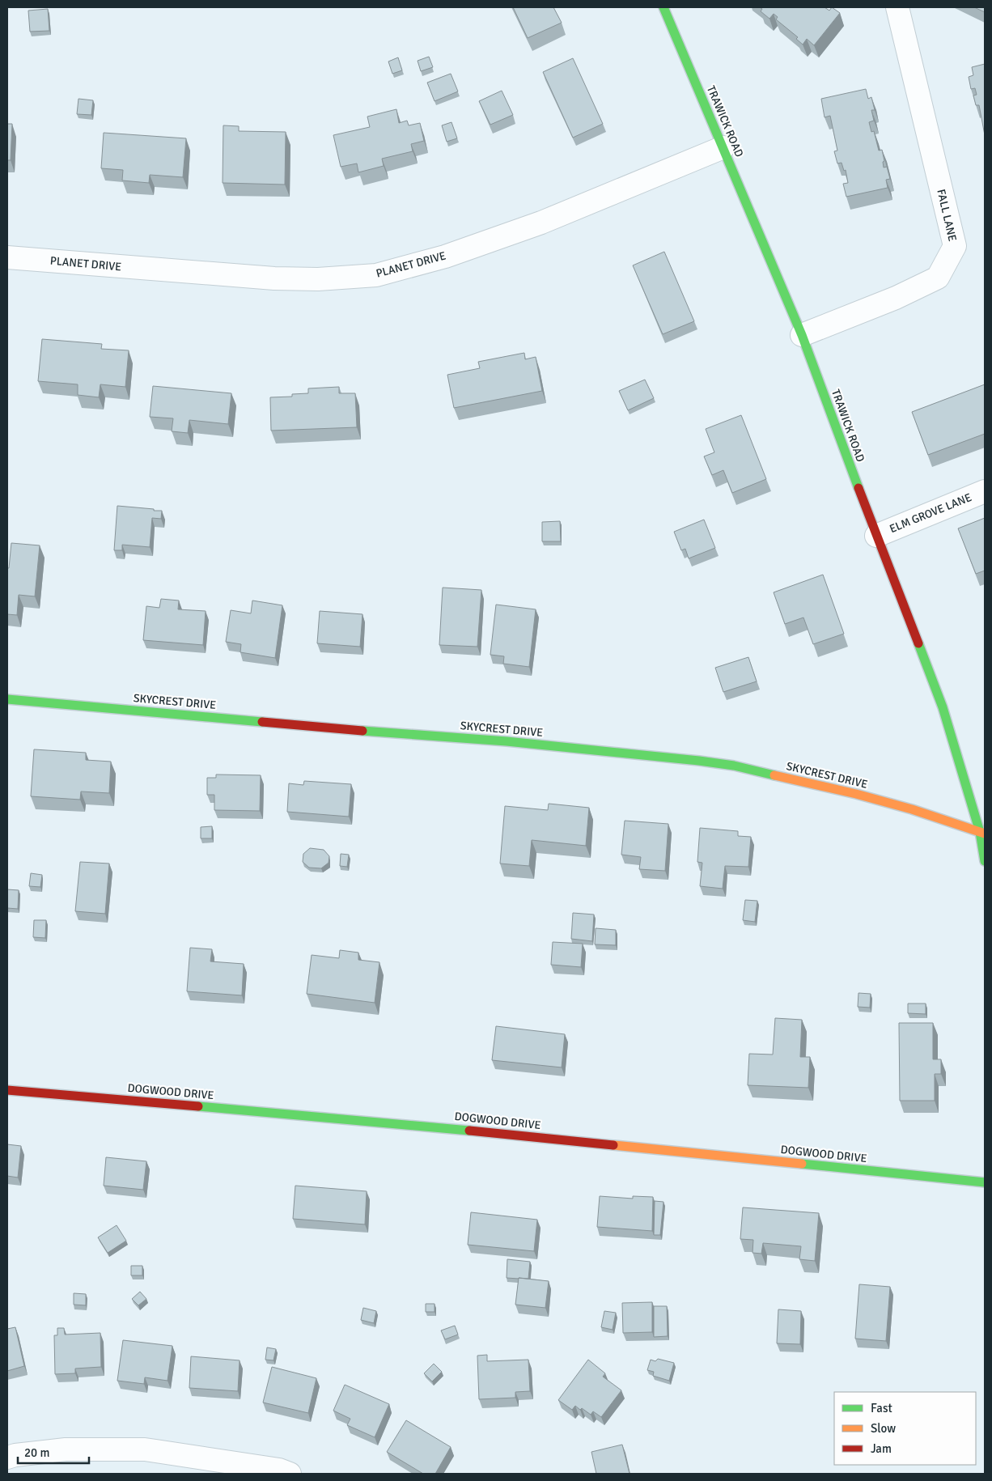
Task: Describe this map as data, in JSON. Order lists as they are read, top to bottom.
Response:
{
  "streets": {
    "street": [
      "TRAWICK ROAD",
      "FALL LANE",
      "PLANET DRIVE",
      "ELM GROVE LANE",
      "SKYCREST DRIVE",
      "DOGWOOD DRIVE"
    ]
  },
  "crossings": [
    ["TRAWICK ROAD", "FALL LANE"],
    ["TRAWICK ROAD", "PLANET DRIVE"],
    ["TRAWICK ROAD", "ELM GROVE LANE"],
    ["TRAWICK ROAD", "SKYCREST DRIVE"]
  ],
  "legend": ["Fast", "Slow", "Jam"],
  "scale_bar": "20 m"
}
